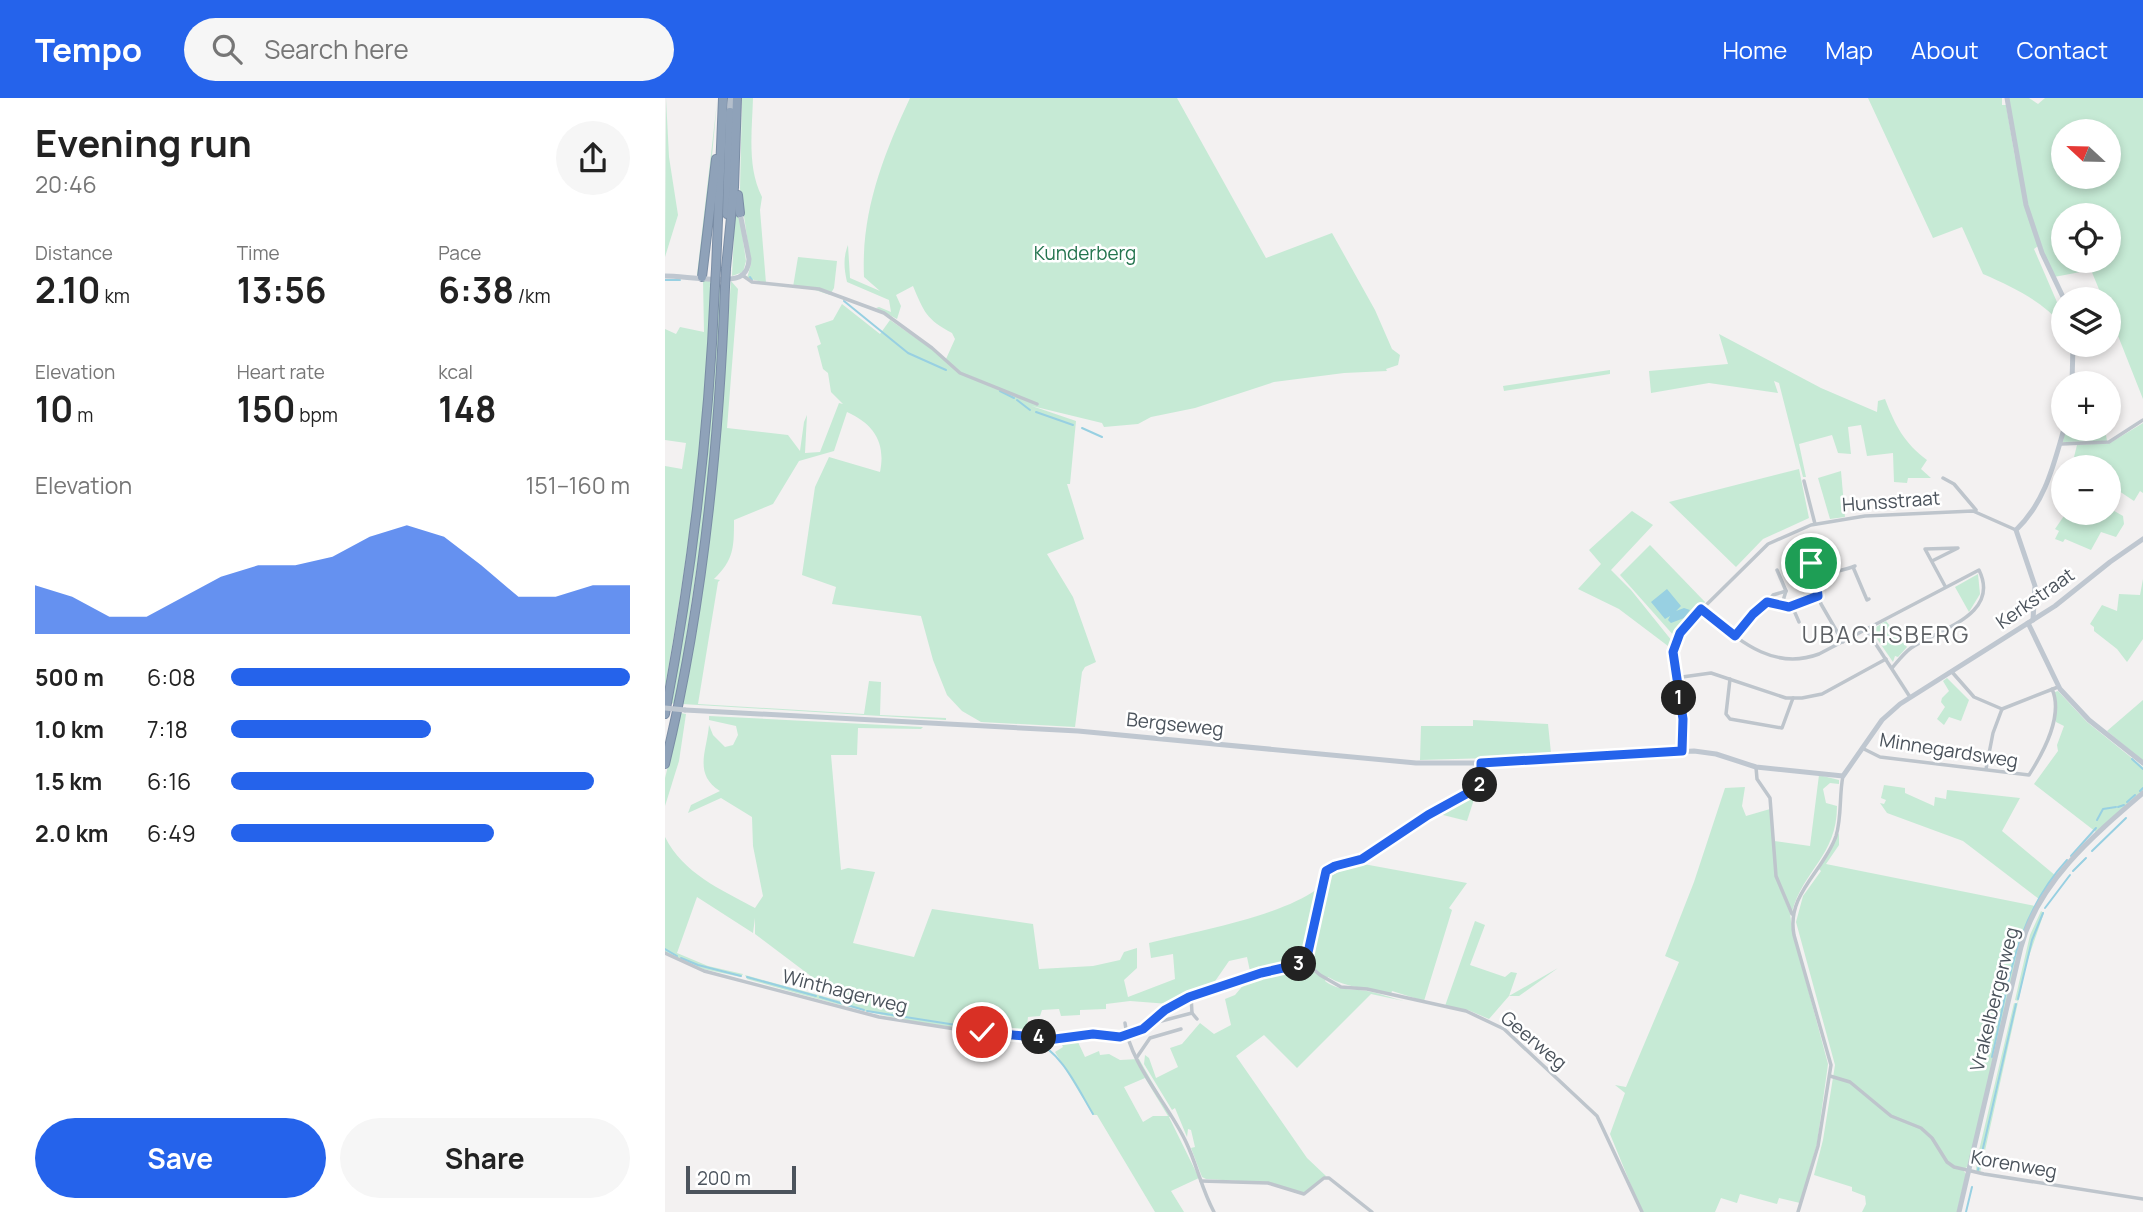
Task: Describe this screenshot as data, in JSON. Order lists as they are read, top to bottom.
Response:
{
  "streets": {
    "street": [
      "Hunsstraat",
      "Kerkstraat",
      "Bergseweg",
      "Minnegardsweg",
      "Winthagerweg",
      "Vrakelbergerweg",
      "Geerweg",
      "Korenweg"
    ]
  },
  "crossings": [
    ["Hunsstraat", "Bergseweg"],
    ["Kerkstraat", "Bergseweg"],
    ["Kerkstraat", "Minnegardsweg"],
    ["Vrakelbergerweg", "Korenweg"]
  ],
  "districts": ["UBACHSBERG"],
  "parks": ["Kunderberg"],
  "scale_bar": "200 m",
  "north": "left",
  "page": {
    "header": "Tempo",
    "search": "Search here",
    "nav": [
      "Home",
      "Map",
      "About",
      "Contact"
    ],
    "heading": ["Evening run", "20:46"],
    "map_buttons": ["+", "−"],
    "stats": [
      ["Distance", "2.10 km"],
      ["Time", "13:56"],
      ["Pace", "6:38 /km"],
      ["Elevation", "10 m"],
      ["Heart rate", "150 bpm"],
      ["kcal", "148"]
    ],
    "chart": ["Elevation", "151–160 m"],
    "list": [
      {
        "name": "500 m",
        "note": "6:08"
      },
      {
        "name": "1.0 km",
        "note": "7:18"
      },
      {
        "name": "1.5 km",
        "note": "6:16"
      },
      {
        "name": "2.0 km",
        "note": "6:49"
      }
    ],
    "pins": [
      "1",
      "2",
      "3",
      "4"
    ],
    "buttons": ["Save", "Share"],
    "scale": "200 m"
  }
}
